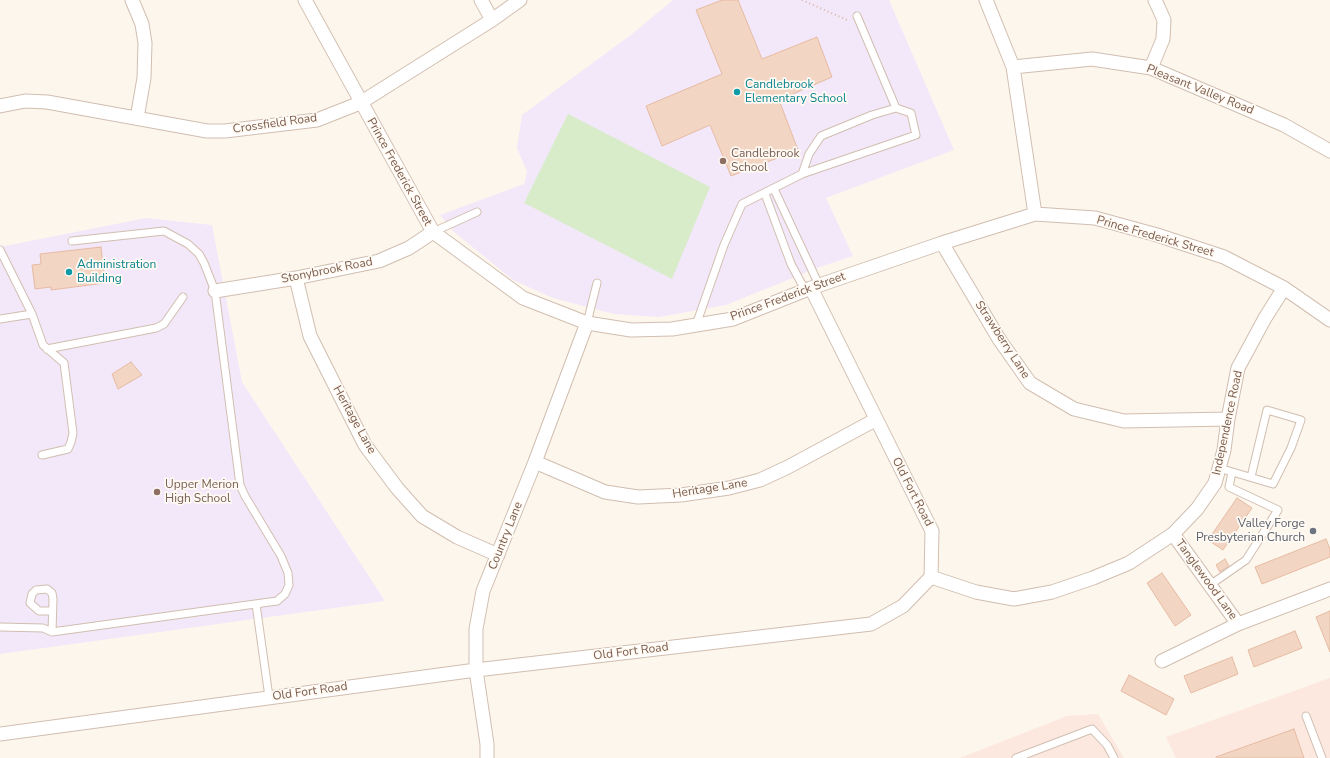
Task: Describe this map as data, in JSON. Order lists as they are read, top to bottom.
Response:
{
  "streets": {
    "street": [
      "Pleasant Valley Road",
      "Crossfield Road",
      "Prince Frederick Street",
      "Stonybrook Road",
      "Strawberry Lane",
      "Heritage Lane",
      "Independence Road",
      "Old Fort Road",
      "Country Lane",
      "Tanglewood Lane"
    ]
  },
  "crossings": [
    ["Crossfield Road", "Prince Frederick Street"],
    ["Prince Frederick Street", "Stonybrook Road"],
    ["Prince Frederick Street", "Strawberry Lane"],
    ["Prince Frederick Street", "Independence Road"],
    ["Prince Frederick Street", "Old Fort Road"],
    ["Prince Frederick Street", "Country Lane"],
    ["Stonybrook Road", "Heritage Lane"],
    ["Strawberry Lane", "Independence Road"],
    ["Heritage Lane", "Old Fort Road"],
    ["Heritage Lane", "Country Lane"],
    ["Independence Road", "Old Fort Road"],
    ["Independence Road", "Tanglewood Lane"],
    ["Old Fort Road", "Country Lane"]
  ],
  "places": [
    "Candlebrook Elementary School",
    "Candlebrook School",
    "Administration Building",
    "Upper Merion High School",
    "Valley Forge Presbyterian Church"
  ]
}
